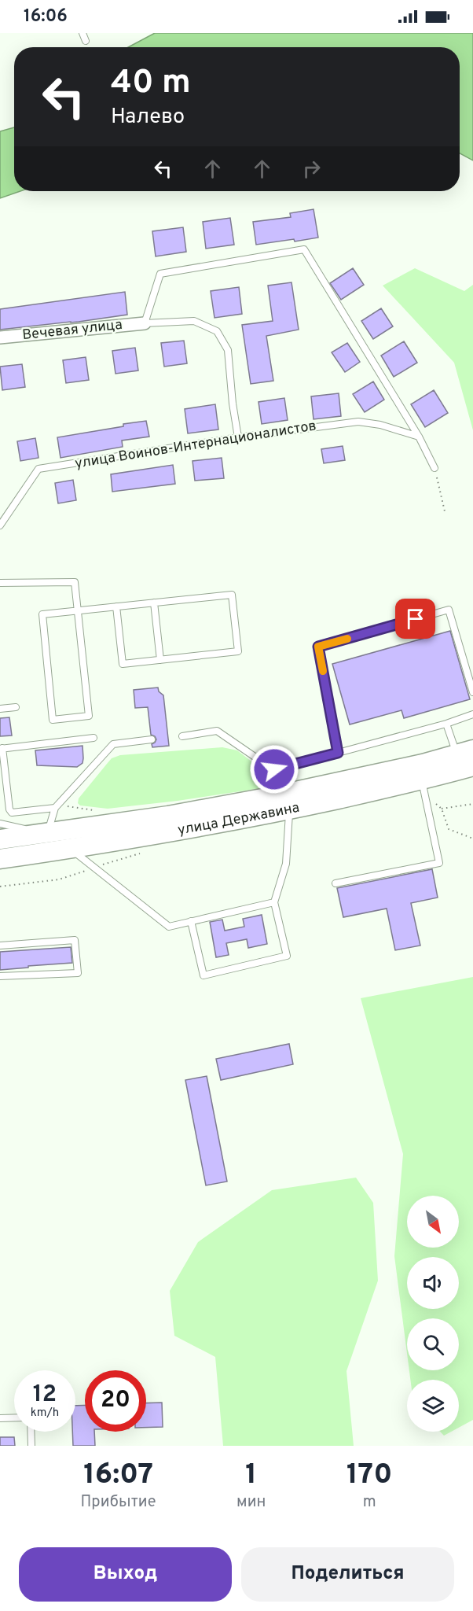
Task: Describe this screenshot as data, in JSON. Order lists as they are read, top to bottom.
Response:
{
  "streets": {
    "main road": ["улица Державина"],
    "street": ["Вечевая улица"],
    "lane": ["улица Воинов-Интернационалистов"]
  },
  "north": "bottom right",
  "page": {
    "status": "16:06",
    "turn": ["40 m", "Налево"],
    "speed": "12 km/h",
    "limit": "20",
    "eta": [
      "16:07",
      "Прибытие",
      "1",
      "мин",
      "170",
      "m"
    ],
    "buttons": ["Выход", "Поделиться"]
  }
}
